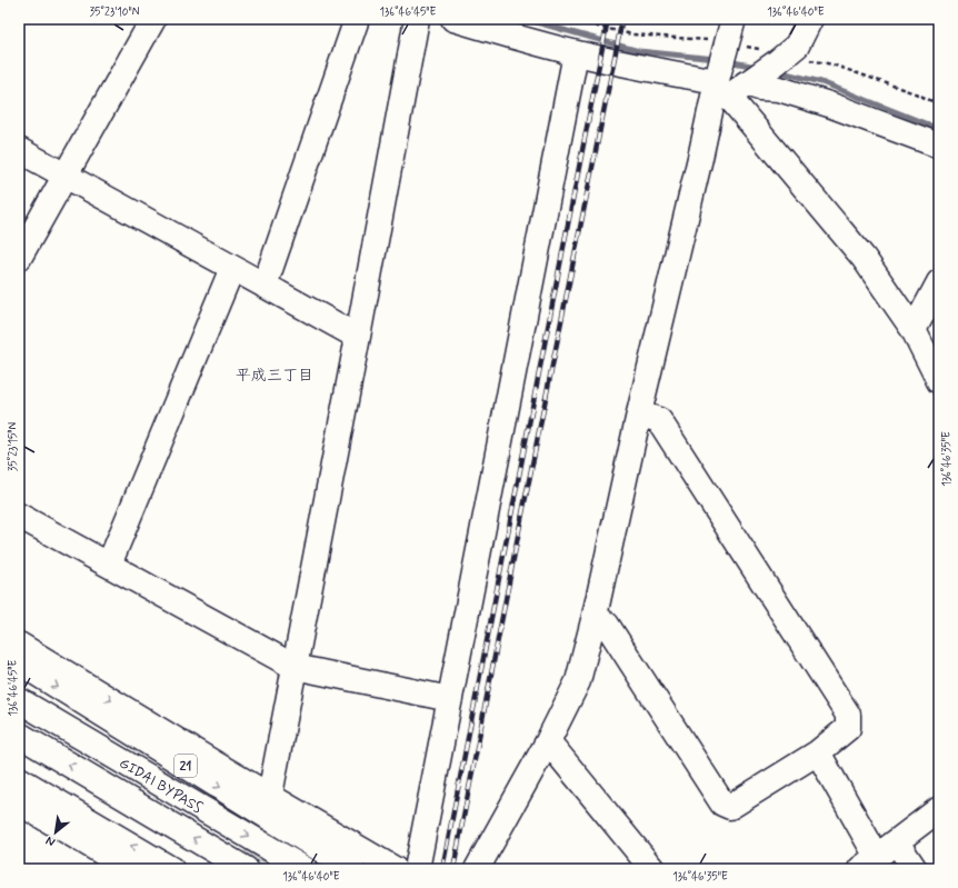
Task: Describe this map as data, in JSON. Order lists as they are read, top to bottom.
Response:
{
  "streets": {
    "main road": ["21", "GIDAI BYPASS"]
  },
  "districts": ["平成三丁目"],
  "north": "bottom left",
  "coordinates": [
    "35°23'10\"N",
    "136°46'45\"E",
    "136°46'40\"E",
    "35°23'15\"N",
    "136°46'35\"E"
  ]
}
